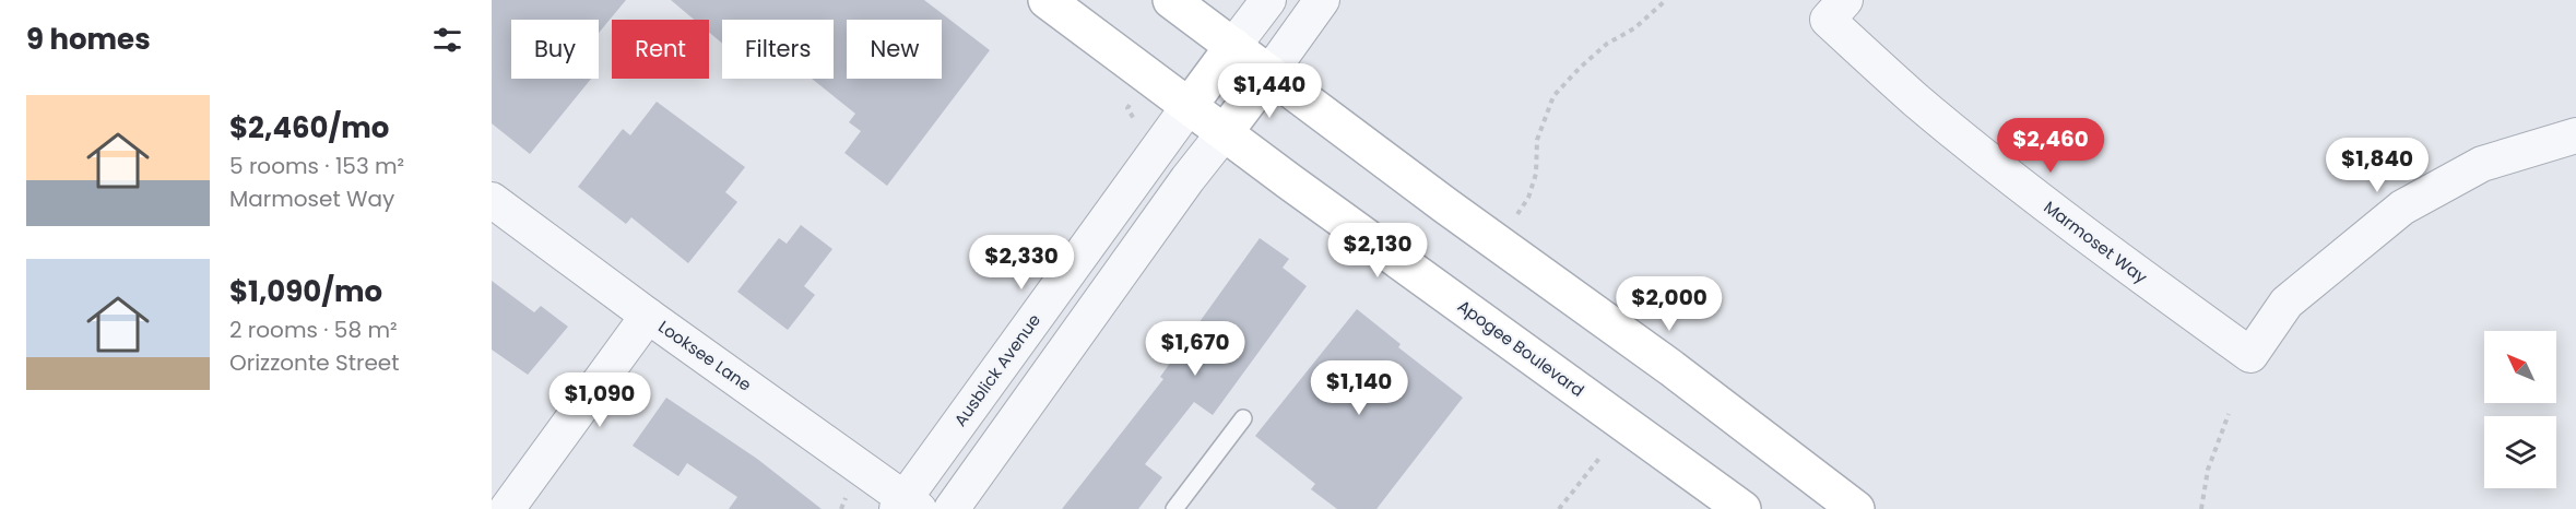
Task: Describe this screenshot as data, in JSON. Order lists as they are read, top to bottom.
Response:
{
  "streets": {
    "street": [
      "Marmoset Way",
      "Apogee Boulevard",
      "Looksee Lane",
      "Ausblick Avenue"
    ]
  },
  "crossings": [
    ["Apogee Boulevard", "Ausblick Avenue"],
    ["Looksee Lane", "Ausblick Avenue"]
  ],
  "north": "top left",
  "page": {
    "heading": "9 homes",
    "chip": [
      "Buy",
      "Rent",
      "Filters",
      "New"
    ],
    "price": [
      "$1,440",
      "$2,460",
      "$1,840",
      "$2,130",
      "$2,330",
      "$2,000",
      "$1,670",
      "$1,140",
      "$1,090"
    ],
    "list": [
      {
        "name": "$2,460/mo",
        "note": "5 rooms · 153 m² · Marmoset Way"
      },
      {
        "name": "$1,090/mo",
        "note": "2 rooms · 58 m² · Orizzonte Street"
      }
    ]
  }
}
